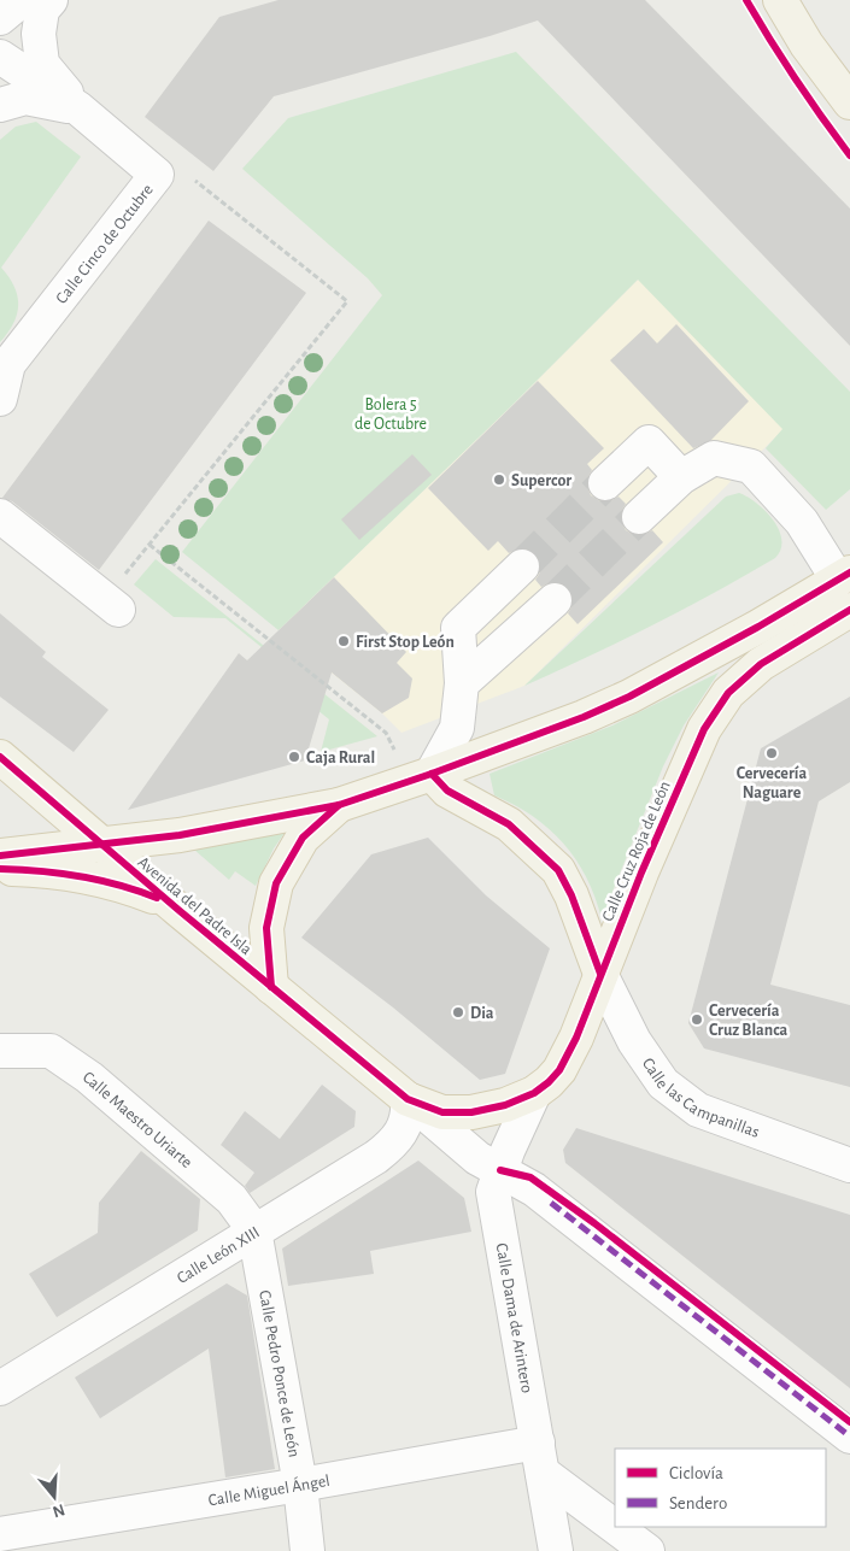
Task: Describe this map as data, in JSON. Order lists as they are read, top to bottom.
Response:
{
  "streets": {
    "main road": ["Calle Cruz Roja de León", "Avenida del Padre Isla"],
    "street": [
      "Calle Cinco de Octubre",
      "Calle las Campanillas",
      "Calle Maestro Uriarte",
      "Calle León XIII",
      "Calle Dama de Arintero",
      "Calle Pedro Ponce de León",
      "Calle Miguel Ángel"
    ]
  },
  "crossings": [
    ["Calle Cruz Roja de León", "Avenida del Padre Isla"],
    ["Calle Cruz Roja de León", "Calle las Campanillas"],
    ["Calle Cruz Roja de León", "Calle Dama de Arintero"],
    ["Avenida del Padre Isla", "Calle León XIII"],
    ["Avenida del Padre Isla", "Calle Dama de Arintero"],
    ["Calle Maestro Uriarte", "Calle León XIII"],
    ["Calle Maestro Uriarte", "Calle Pedro Ponce de León"],
    ["Calle León XIII", "Calle Pedro Ponce de León"],
    ["Calle Dama de Arintero", "Calle Miguel Ángel"],
    ["Calle Pedro Ponce de León", "Calle Miguel Ángel"]
  ],
  "parks": ["Bolera 5 de Octubre"],
  "places": [
    "Supercor",
    "First Stop León",
    "Cervecería Naguare",
    "Caja Rural",
    "Dia",
    "Cervecería Cruz Blanca"
  ],
  "legend": ["Ciclovía", "Sendero"],
  "north": "bottom"
}
